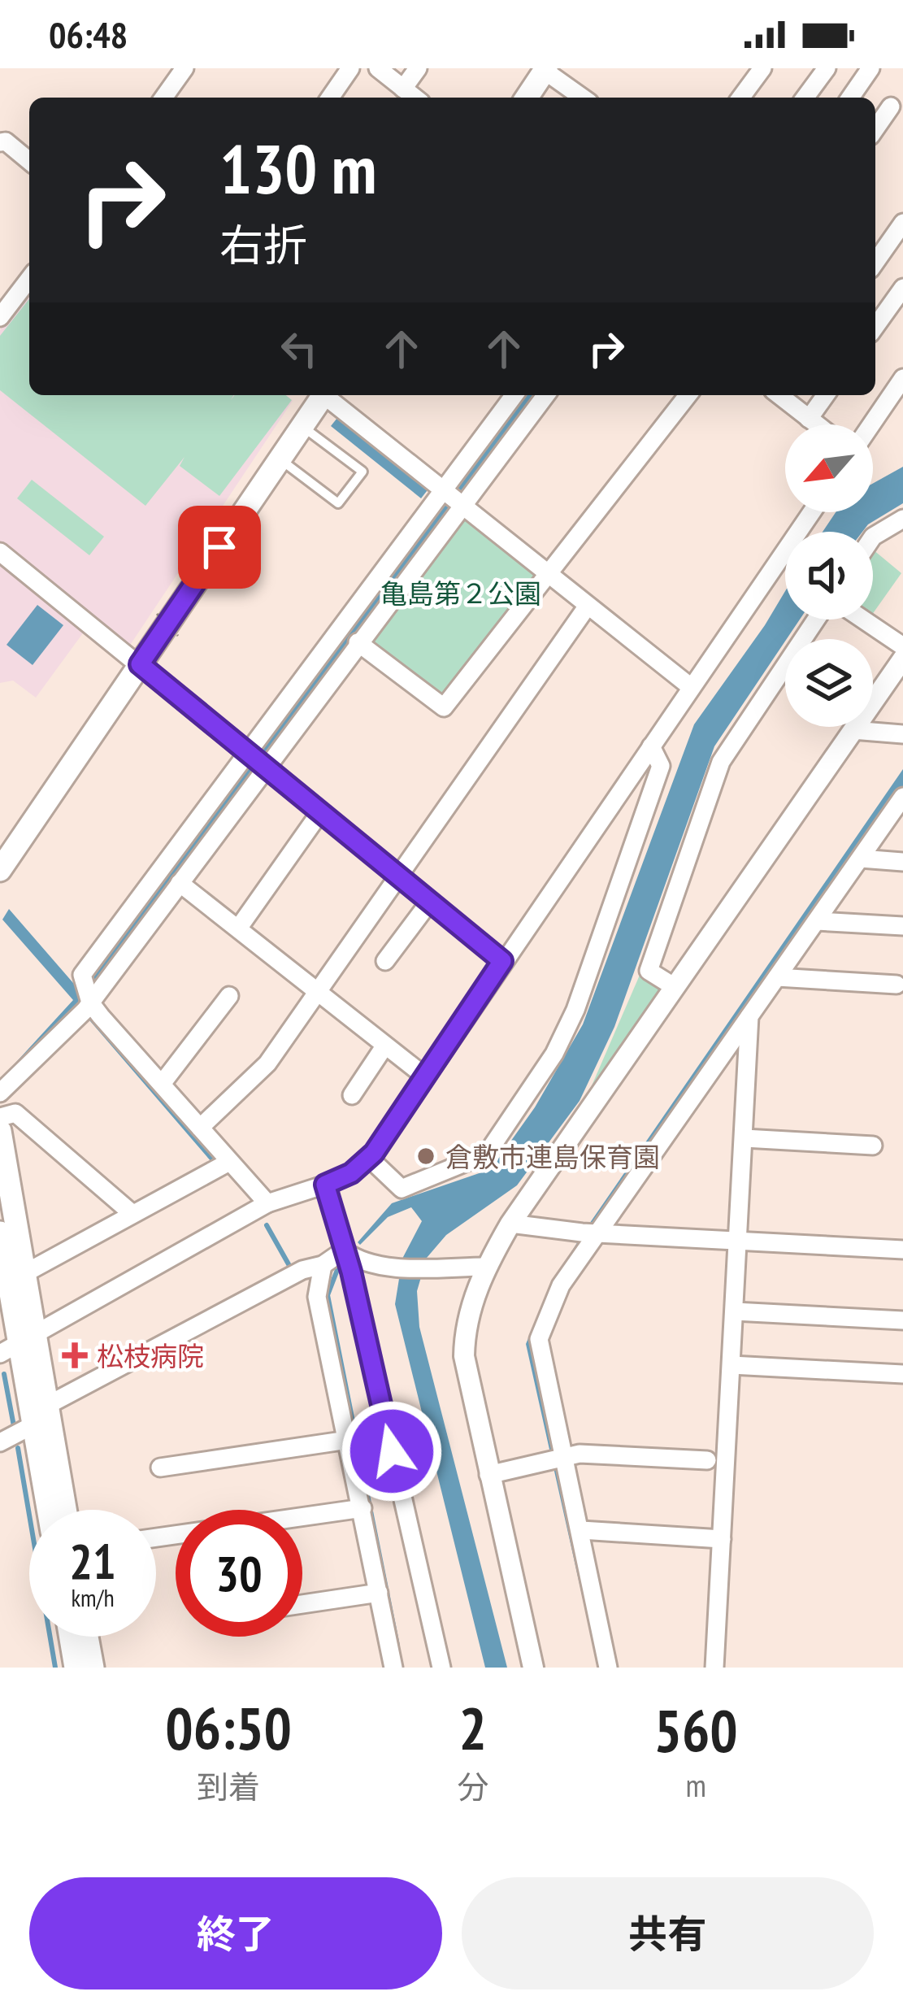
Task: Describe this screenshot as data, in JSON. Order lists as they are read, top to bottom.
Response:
{
  "parks": ["亀島第２公園"],
  "places": {
    "other": ["倉敷市連島保育園"],
    "health": ["松枝病院"]
  },
  "north": "bottom left",
  "page": {
    "status": "06:48",
    "turn": ["130 m", "右折"],
    "speed": "21 km/h",
    "limit": "30",
    "eta": [
      "06:50",
      "到着",
      "2",
      "分",
      "560",
      "m"
    ],
    "buttons": ["終了", "共有"]
  }
}
